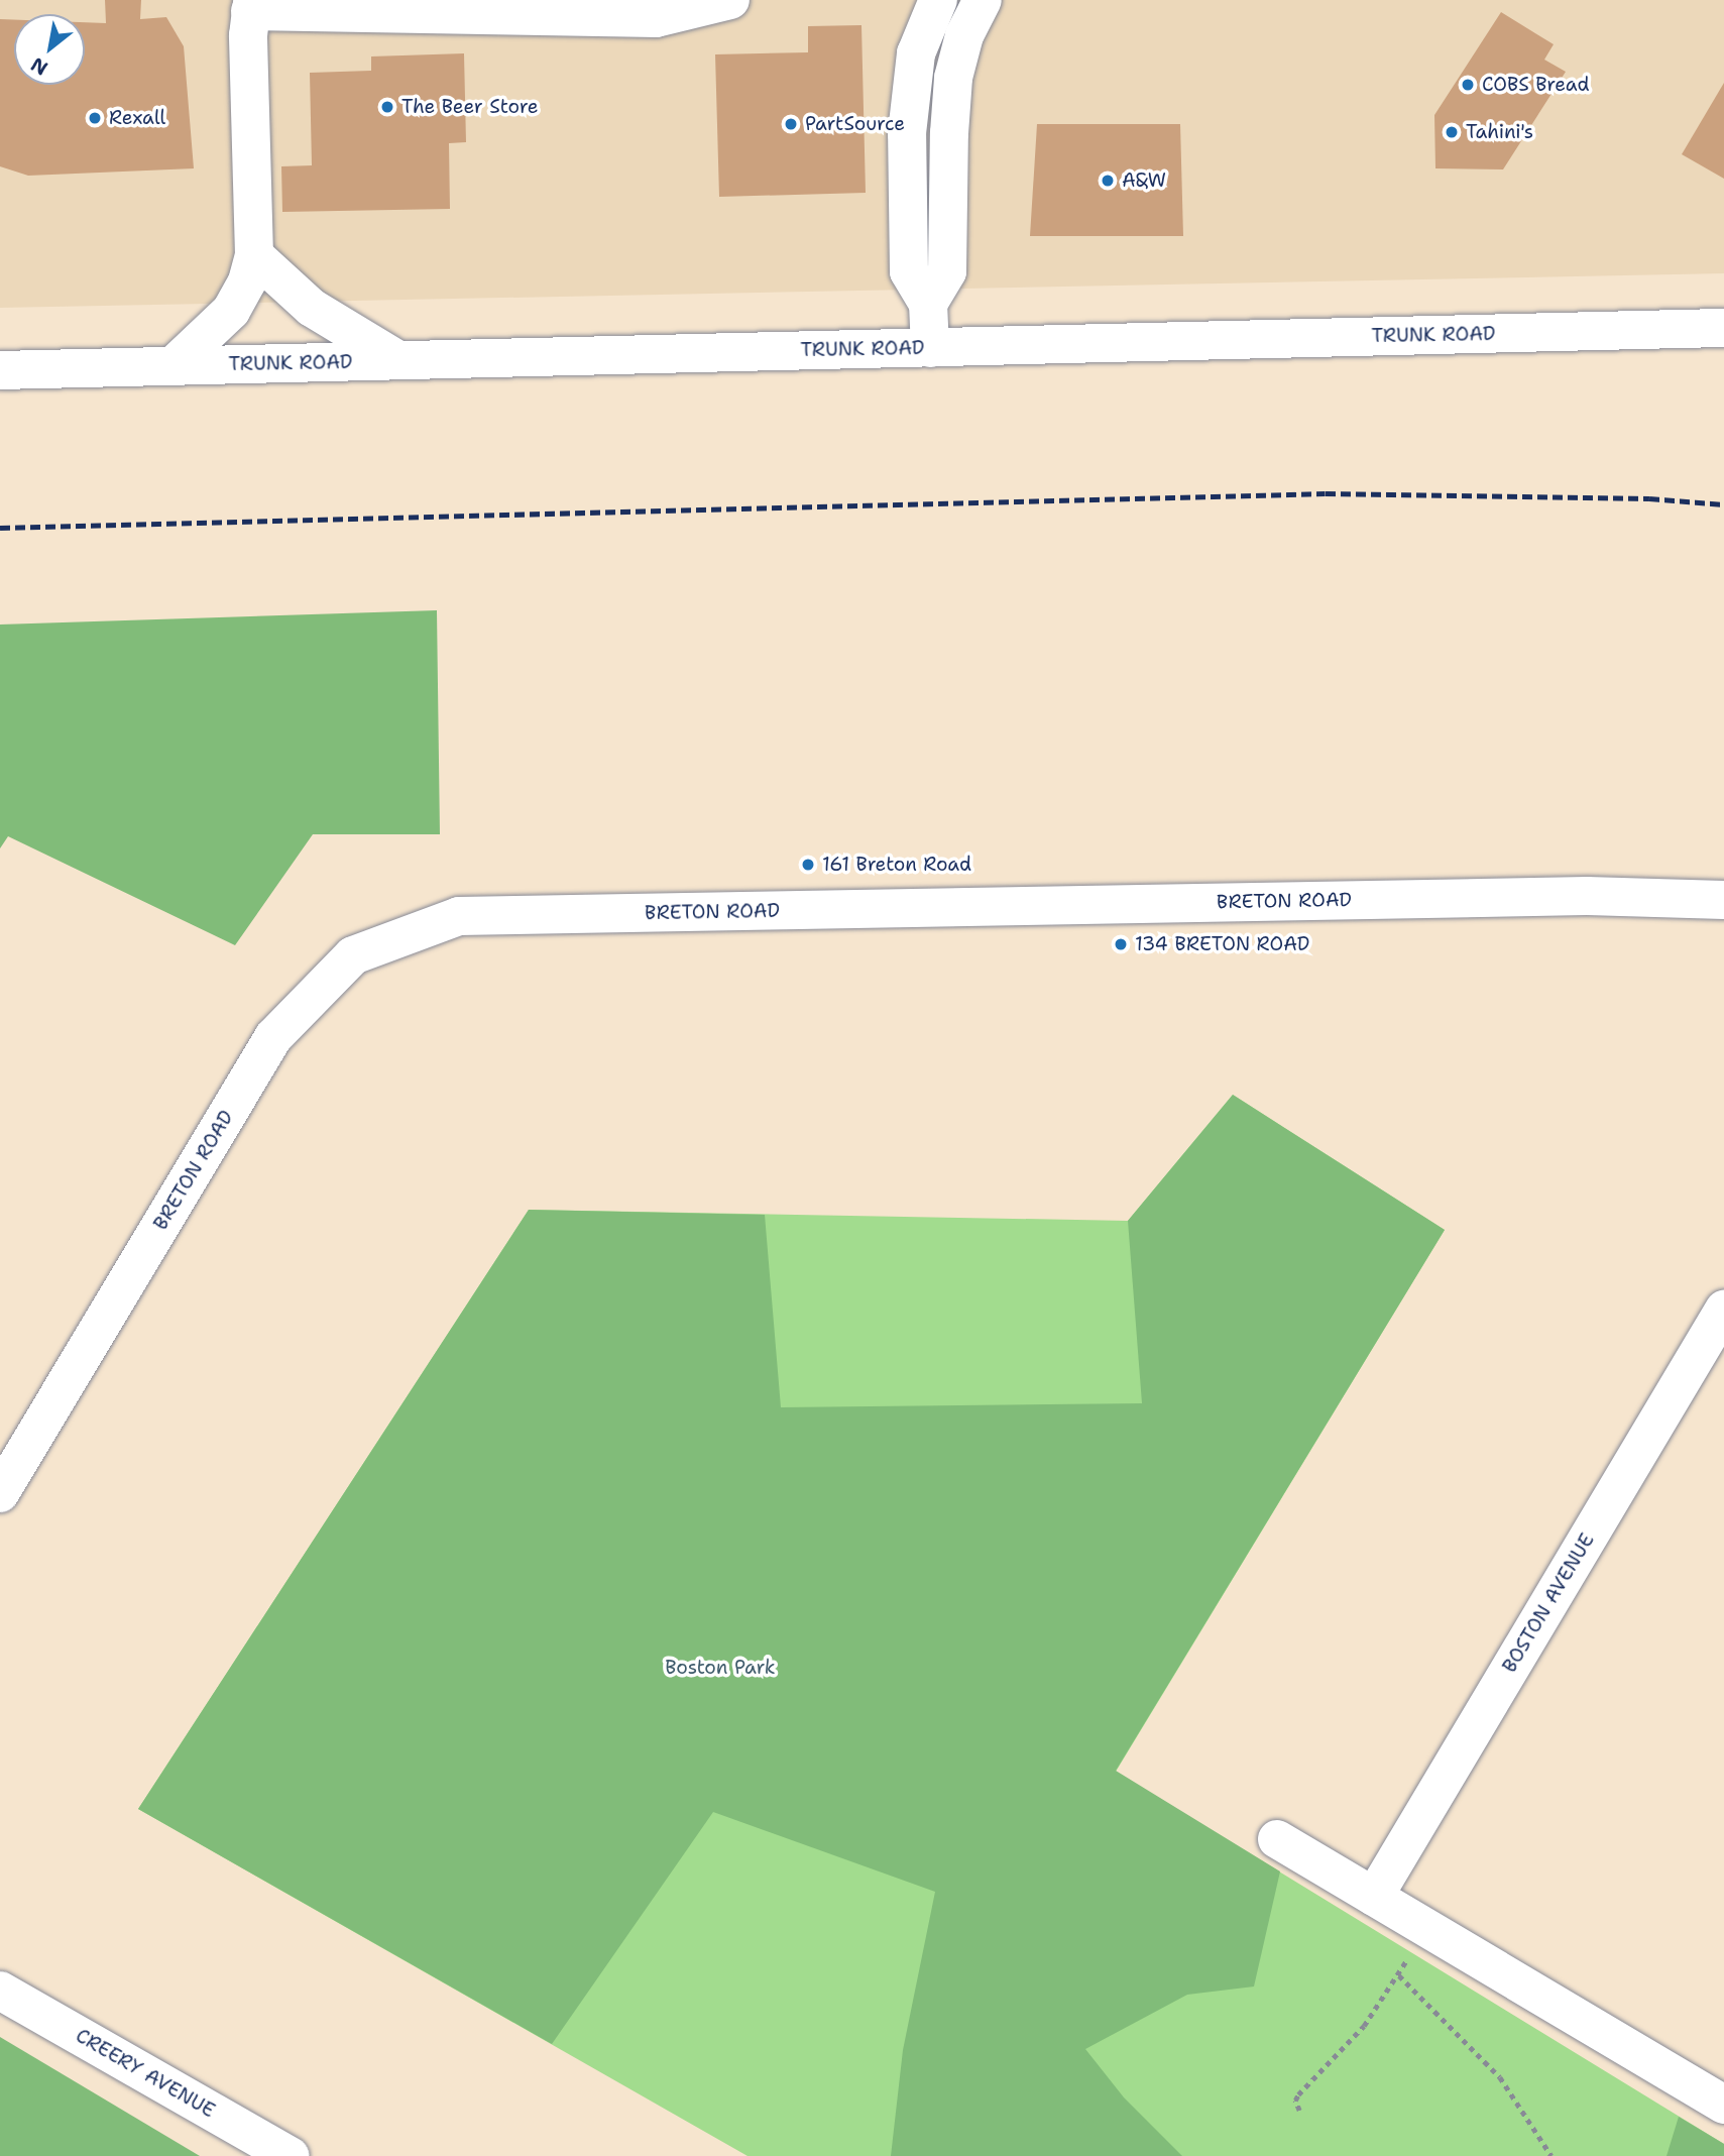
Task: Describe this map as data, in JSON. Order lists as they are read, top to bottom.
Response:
{
  "streets": {
    "street": [
      "TRUNK ROAD",
      "BRETON ROAD",
      "BOSTON AVENUE",
      "CREERY AVENUE"
    ]
  },
  "parks": ["Boston Park"],
  "places": [
    "COBS Bread",
    "The Beer Store",
    "Rexall",
    "PartSource",
    "Tahini's",
    "A&W",
    "161 Breton Road",
    "134 BRETON ROAD"
  ],
  "north": "bottom left"
}
